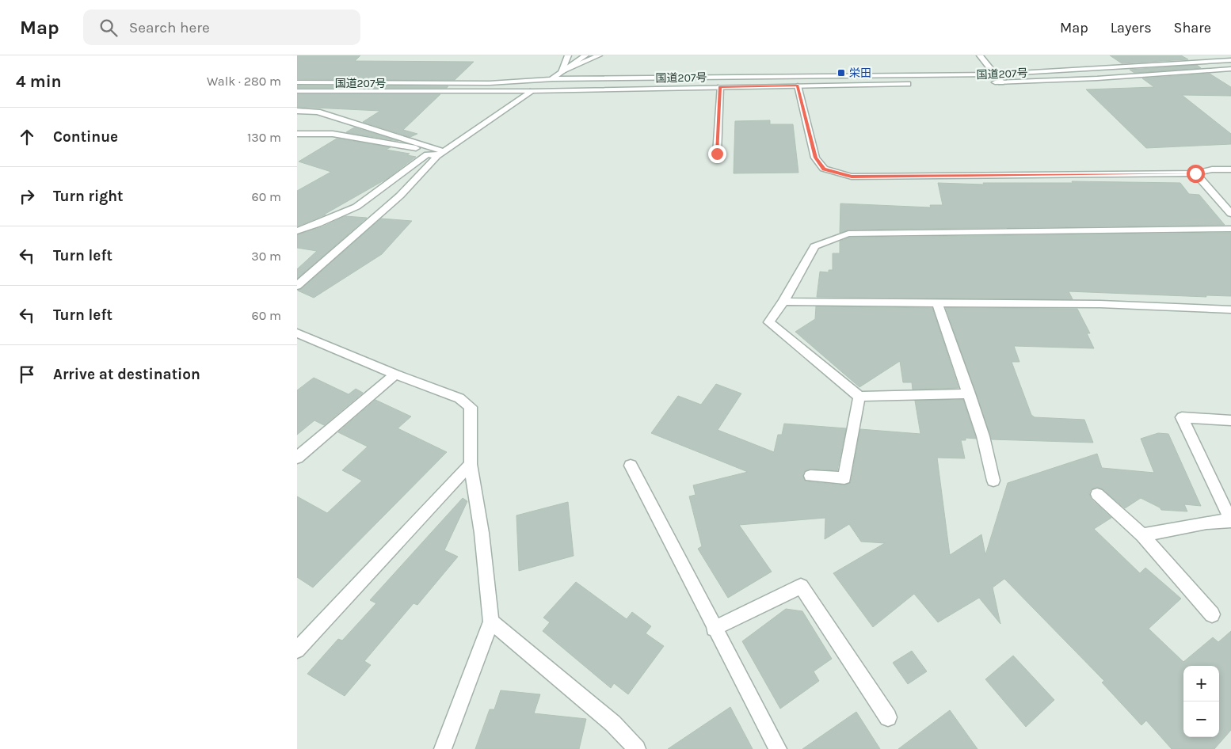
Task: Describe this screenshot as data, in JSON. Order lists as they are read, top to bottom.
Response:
{
  "streets": {
    "street": ["国道207号"]
  },
  "places": {
    "transit": ["栄田"]
  },
  "page": {
    "header": "Map",
    "search": "Search here",
    "nav": ["Map", "Layers", "Share"],
    "heading": ["4 min", "Walk · 280 m"],
    "list": [
      ["Continue", "130 m"],
      ["Turn right", "60 m"],
      ["Turn left", "30 m"],
      ["Turn left", "60 m"],
      "Arrive at destination"
    ],
    "map_buttons": ["+", "−"]
  }
}
